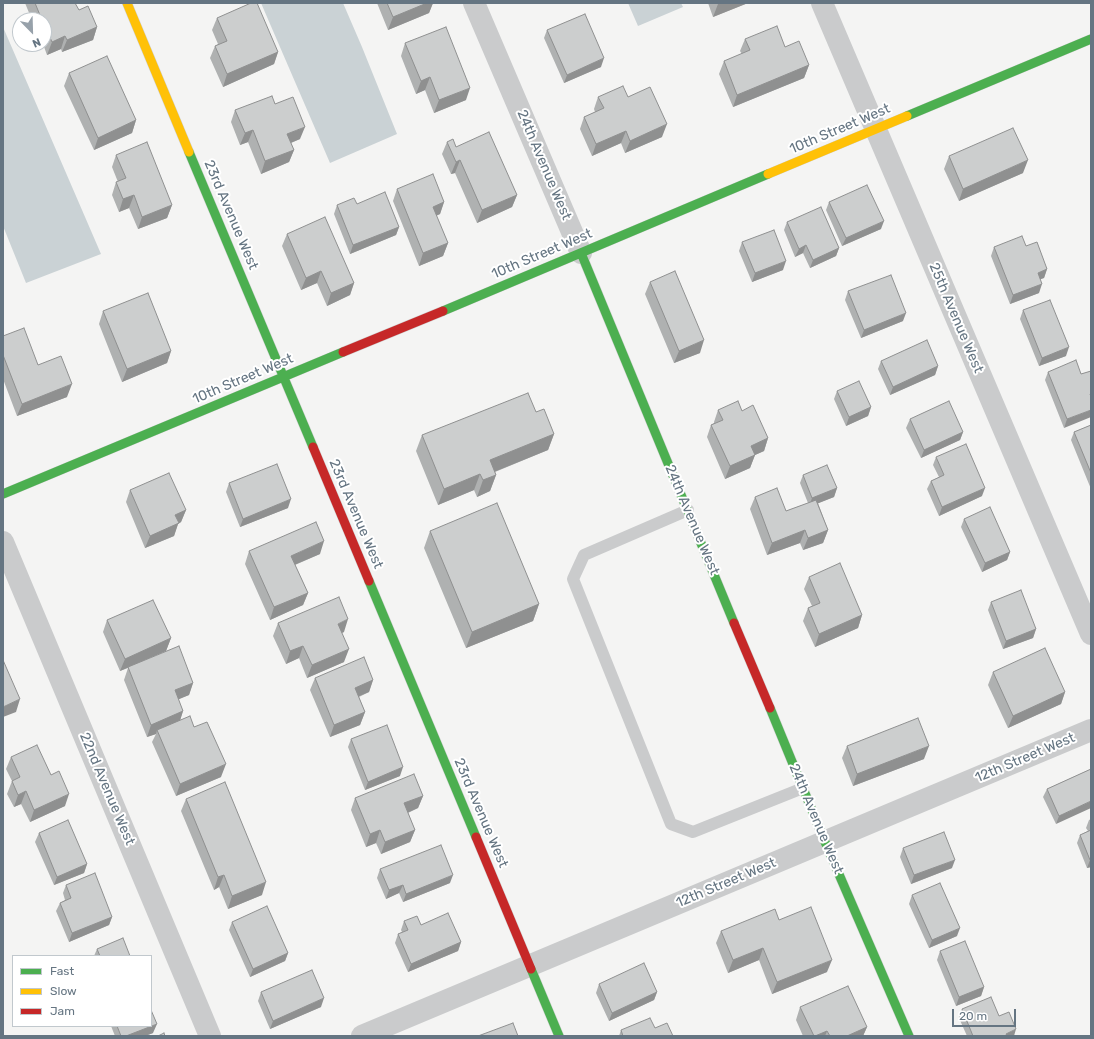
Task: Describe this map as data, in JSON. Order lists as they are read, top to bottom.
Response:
{
  "streets": {
    "street": [
      "10th Street West",
      "24th Avenue West",
      "23rd Avenue West",
      "25th Avenue West",
      "12th Street West",
      "22nd Avenue West"
    ]
  },
  "crossings": [
    ["10th Street West", "24th Avenue West"],
    ["10th Street West", "23rd Avenue West"],
    ["10th Street West", "25th Avenue West"],
    ["24th Avenue West", "12th Street West"],
    ["23rd Avenue West", "12th Street West"]
  ],
  "legend": ["Fast", "Slow", "Jam"],
  "scale_bar": "20 m",
  "north": "bottom right"
}
